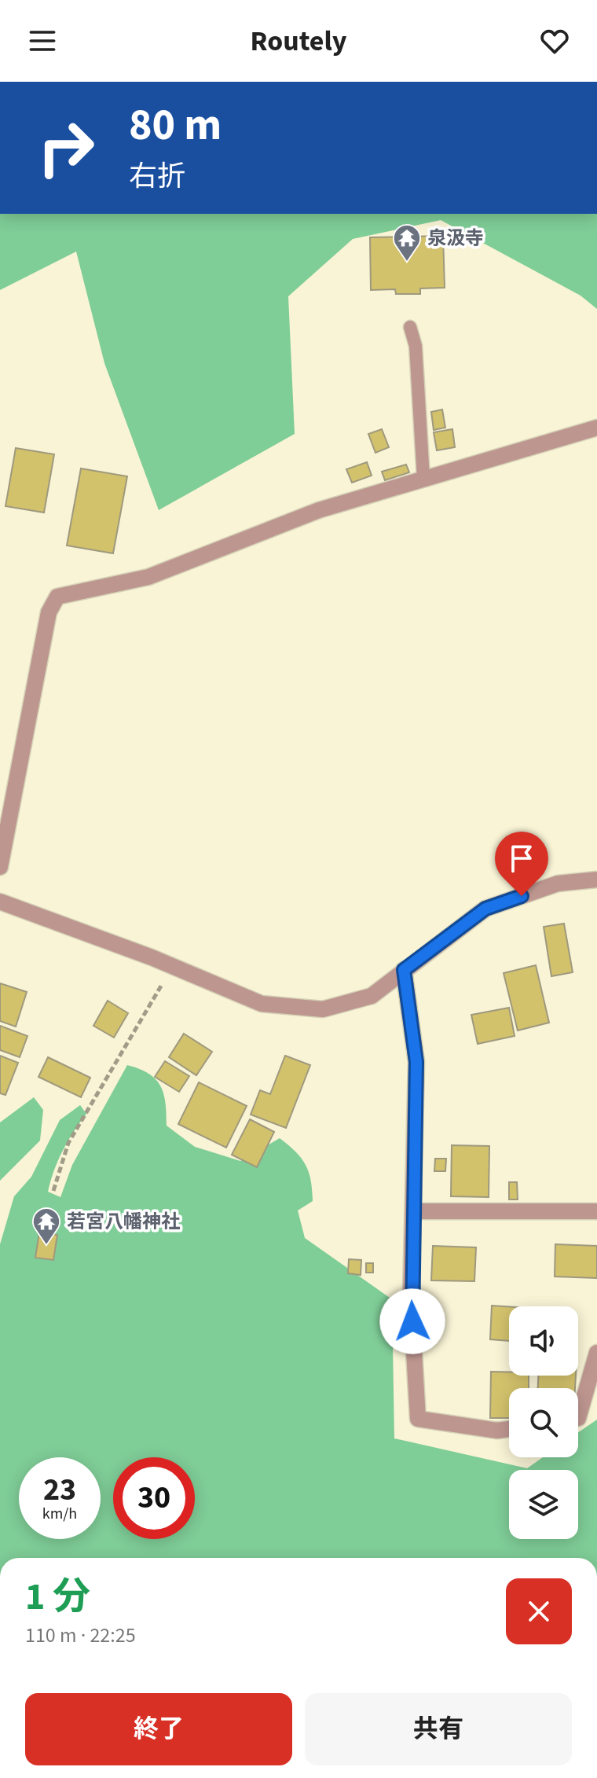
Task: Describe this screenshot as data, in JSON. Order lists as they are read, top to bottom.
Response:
{
  "places": {
    "temple": ["泉汲寺", "若宮八幡神社"]
  },
  "page": {
    "header": "Routely",
    "turn": ["80 m", "右折"],
    "speed": "23 km/h",
    "limit": "30",
    "heading": ["1 分", "110 m · 22:25"],
    "buttons": ["終了", "共有"]
  }
}
